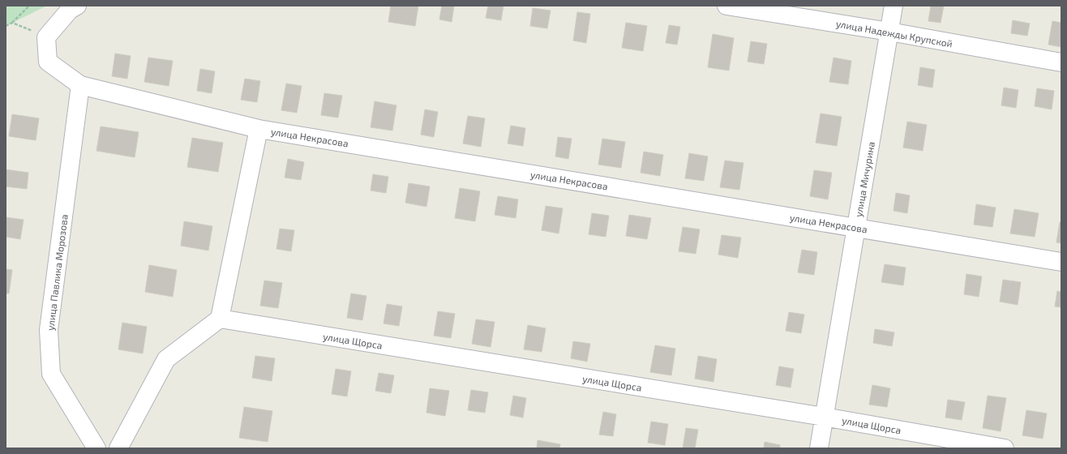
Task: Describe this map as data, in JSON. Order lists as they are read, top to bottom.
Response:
{
  "streets": {
    "street": [
      "улица Надежды Крупской",
      "улица Некрасова",
      "улица Мичурина",
      "улица Павлика Морозова",
      "улица Щорса"
    ]
  },
  "crossings": [
    ["улица Надежды Крупской", "улица Мичурина"],
    ["улица Некрасова", "улица Мичурина"],
    ["улица Некрасова", "улица Павлика Морозова"],
    ["улица Мичурина", "улица Щорса"]
  ]
}
